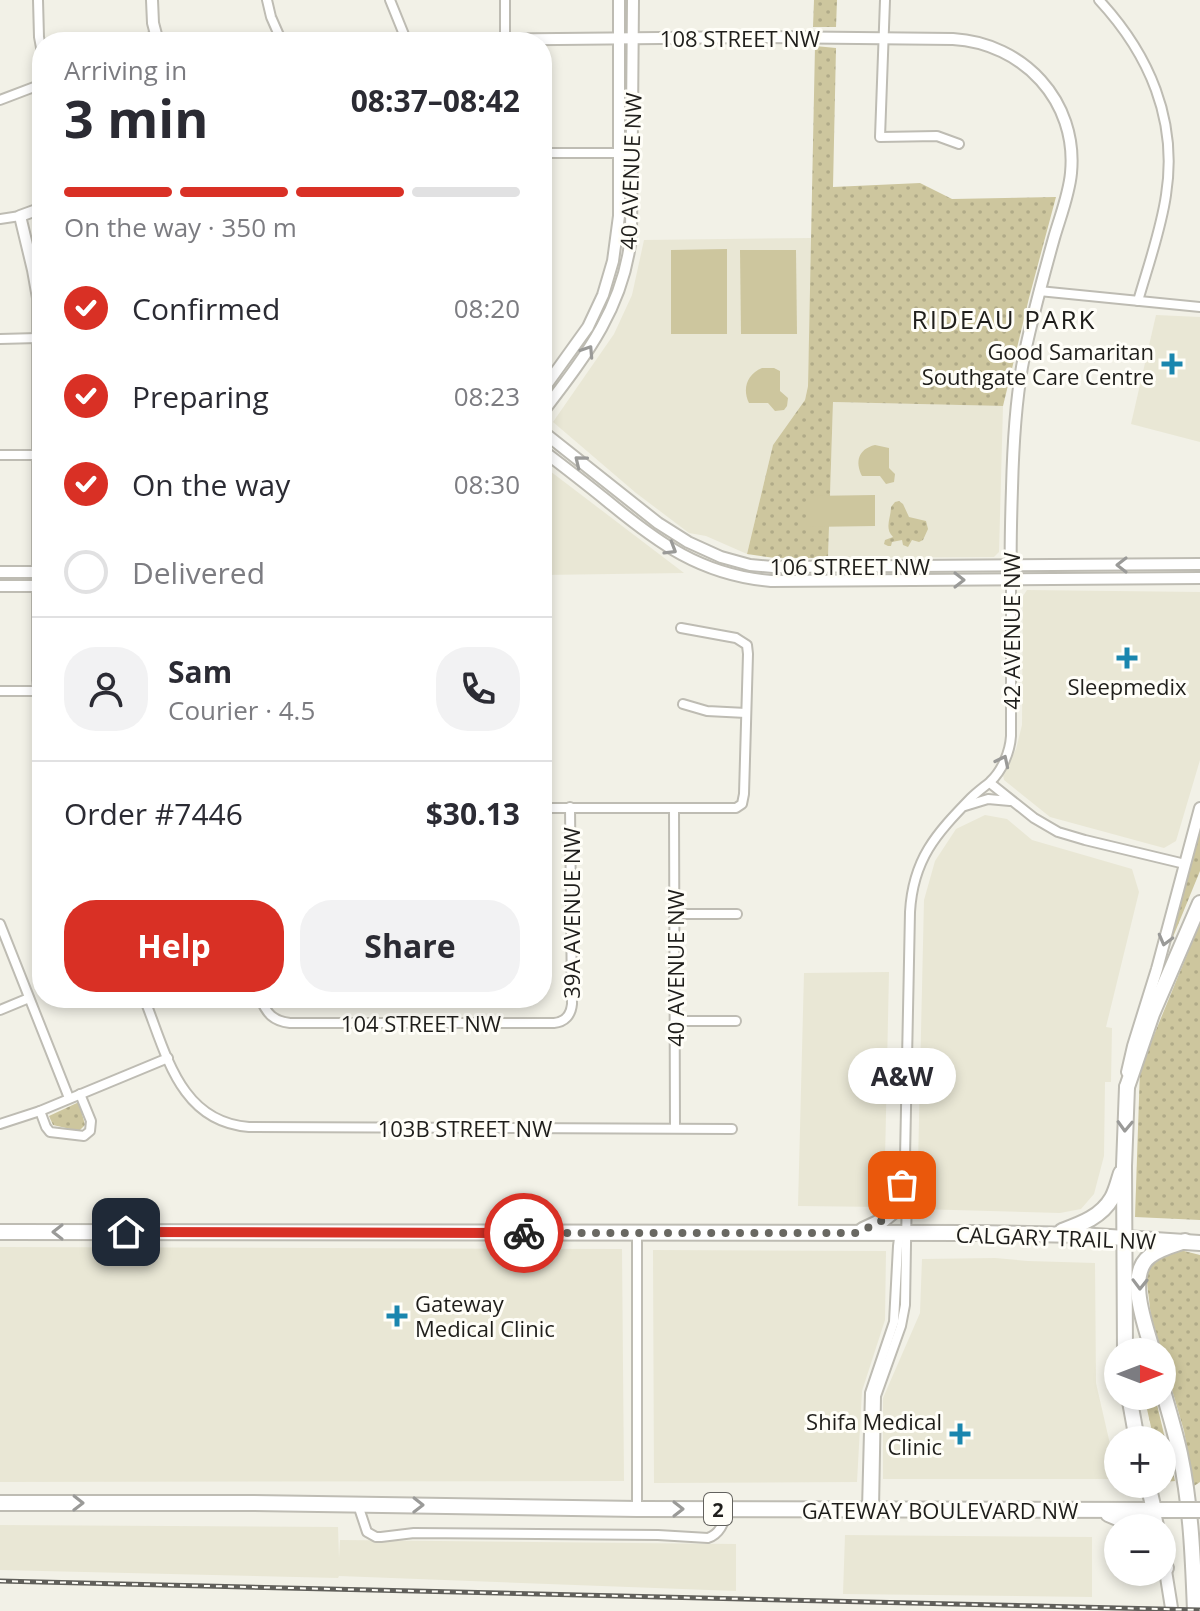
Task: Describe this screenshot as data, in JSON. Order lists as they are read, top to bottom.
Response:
{
  "streets": {
    "highway": ["CALGARY TRAIL NW", "2", "GATEWAY BOULEVARD NW"],
    "street": [
      "108 STREET NW",
      "40 AVENUE NW",
      "106 STREET NW",
      "42 AVENUE NW",
      "39A AVENUE NW",
      "104 STREET NW",
      "103B STREET NW"
    ]
  },
  "crossings": [
    ["108 STREET NW", "40 AVENUE NW"],
    ["108 STREET NW", "42 AVENUE NW"],
    ["40 AVENUE NW", "103B STREET NW"],
    ["106 STREET NW", "42 AVENUE NW"],
    ["42 AVENUE NW", "CALGARY TRAIL NW"],
    ["42 AVENUE NW", "GATEWAY BOULEVARD NW"],
    ["39A AVENUE NW", "104 STREET NW"]
  ],
  "one_way": ["CALGARY TRAIL NW", "GATEWAY BOULEVARD NW"],
  "districts": ["RIDEAU PARK"],
  "places": {
    "health": [
      "Good Samaritan Southgate Care Centre",
      "Sleepmedix",
      "Gateway Medical Clinic",
      "Shifa Medical Clinic"
    ],
    "other": ["A&W"]
  },
  "north": "right",
  "page": {
    "heading": ["3 min", "Arriving in", "08:37–08:42"],
    "panel": [
      "Sam",
      "Courier · 4.5",
      "Order #7446",
      "$30.13"
    ],
    "bar": "On the way · 350 m",
    "list": [
      ["Confirmed", "08:20"],
      ["Preparing", "08:23"],
      ["On the way", "08:30"],
      "Delivered"
    ],
    "buttons": ["Help", "Share"],
    "bubble": "A&W",
    "map_buttons": ["+", "−"]
  }
}
